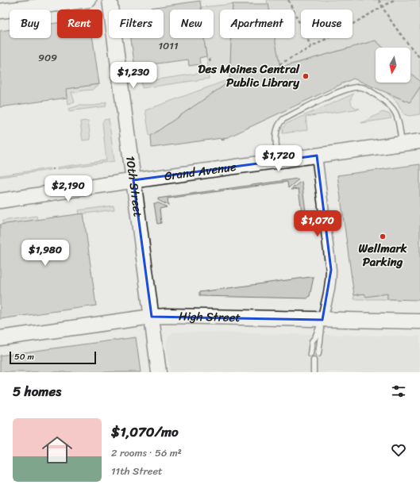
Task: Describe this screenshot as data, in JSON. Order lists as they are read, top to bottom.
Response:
{
  "streets": {
    "main road": ["Grand Avenue", "10th Street", "High Street"]
  },
  "crossings": [
    ["Grand Avenue", "10th Street"],
    ["10th Street", "High Street"]
  ],
  "places": ["Des Moines Central Public Library", "Wellmark Parking"],
  "house_numbers": ["1011", "909"],
  "scale_bar": "50 m",
  "north": "bottom",
  "page": {
    "chip": [
      "Buy",
      "Rent",
      "Filters",
      "New",
      "Apartment",
      "House"
    ],
    "price": [
      "$1,230",
      "$1,720",
      "$2,190",
      "$1,070",
      "$1,980"
    ],
    "scale": "50 m",
    "heading": "5 homes",
    "list": [
      {
        "name": "$1,070/mo",
        "note": "2 rooms · 56 m² · 11th Street"
      }
    ]
  }
}
